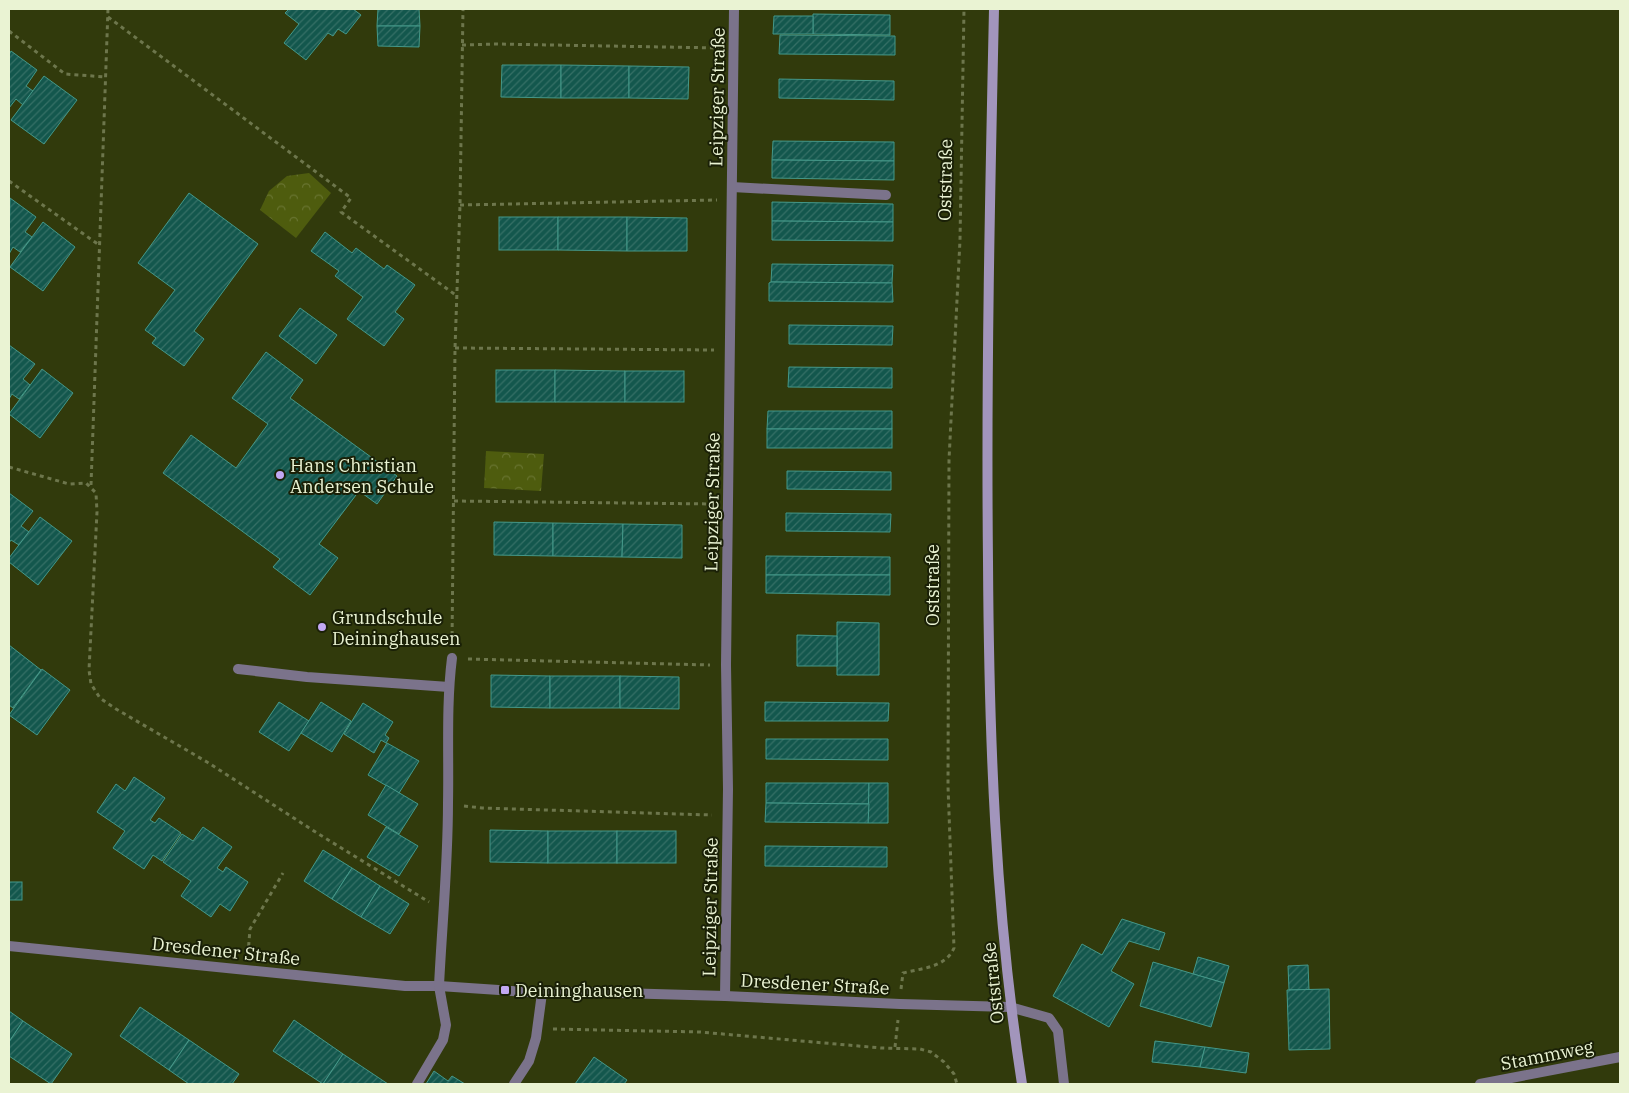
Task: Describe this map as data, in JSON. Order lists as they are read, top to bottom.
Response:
{
  "streets": {
    "main road": ["Oststraße"],
    "street": ["Leipziger Straße", "Dresdener Straße", "Stammweg"]
  },
  "crossings": [
    ["Leipziger Straße", "Dresdener Straße"],
    ["Oststraße", "Dresdener Straße"]
  ],
  "places": {
    "other": ["Hans Christian Andersen Schule", "Grundschule Deininghausen"],
    "transit": ["Deininghausen"]
  }
}
